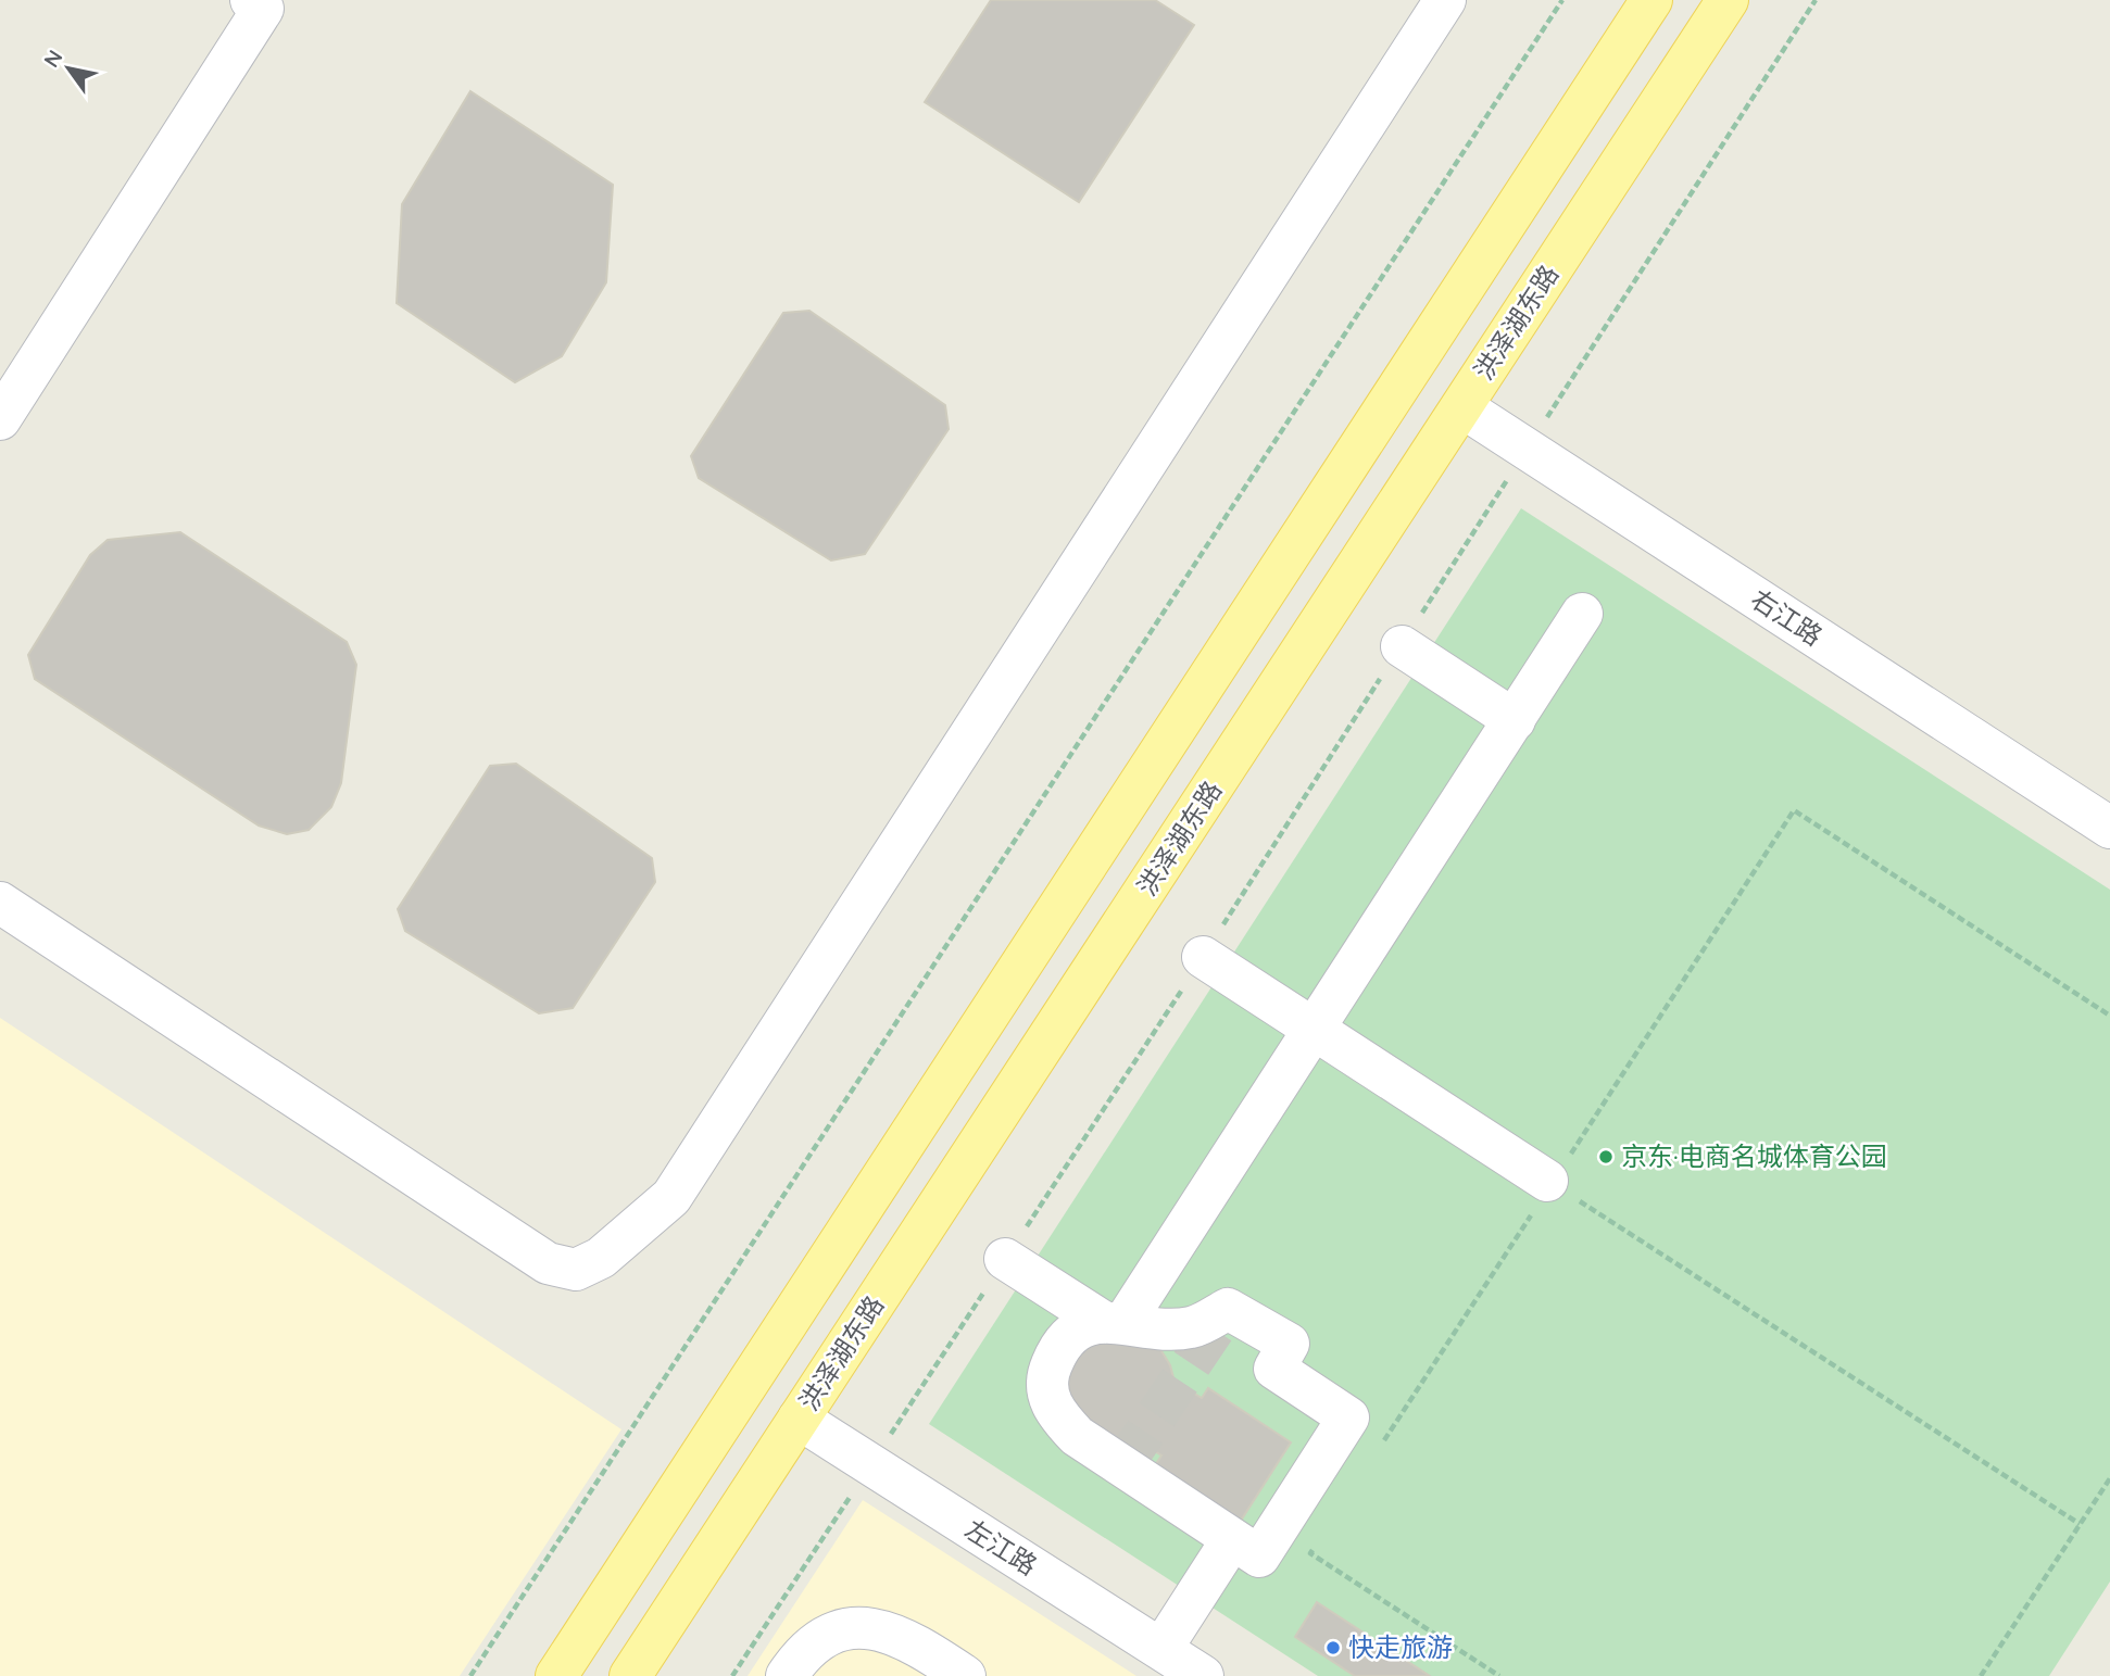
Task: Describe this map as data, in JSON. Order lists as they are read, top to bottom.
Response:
{
  "streets": {
    "main road": ["洪泽湖东路"],
    "street": ["右江路", "左江路"]
  },
  "crossings": [
    ["洪泽湖东路", "右江路"],
    ["洪泽湖东路", "左江路"]
  ],
  "places": ["京东·电商名城体育公园", "快走旅游"],
  "north": "top left"
}
